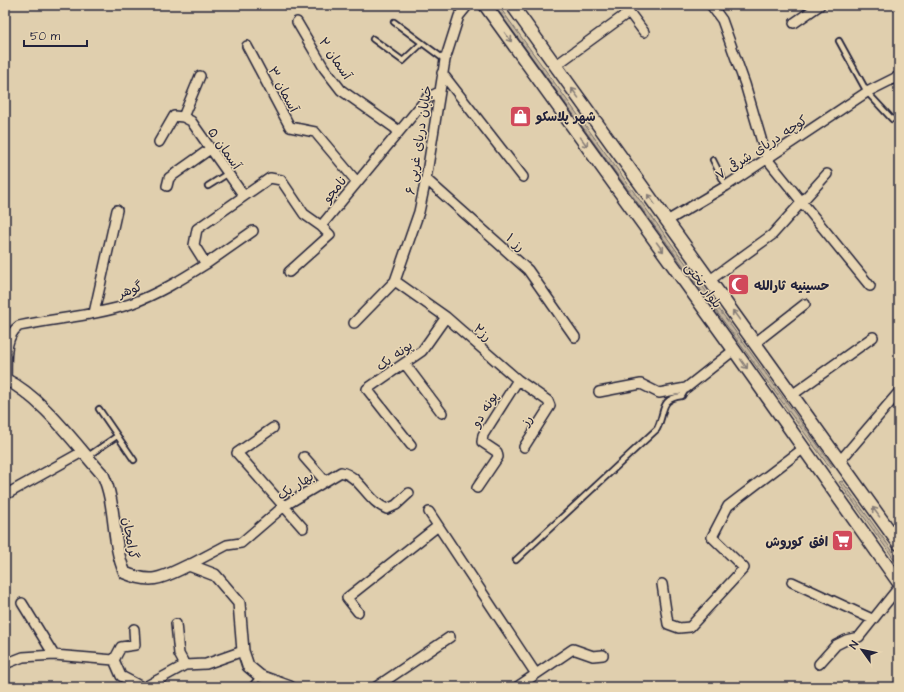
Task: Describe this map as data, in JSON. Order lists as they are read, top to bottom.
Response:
{
  "streets": {
    "main road": ["بلوار تختی"],
    "street": [
      "آسمان ۲",
      "آسمان ۳",
      "خیابان دریای غربی ۶",
      "کوچه دریای شرقی ۷",
      "آسمان ۵",
      "نامجو",
      "رز ۱",
      "گوهر",
      "رز۲",
      "پونه یک",
      "پونه دو",
      "رز",
      "بهار یک",
      "گرامجان"
    ]
  },
  "crossings": [
    ["آسمان ۲", "نامجو"],
    ["آسمان ۳", "نامجو"],
    ["خیابان دریای غربی ۶", "نامجو"],
    ["خیابان دریای غربی ۶", "رز ۱"],
    ["خیابان دریای غربی ۶", "رز۲"],
    ["کوچه دریای شرقی ۷", "بلوار تختی"],
    ["گوهر", "گرامجان"],
    ["رز۲", "پونه یک"],
    ["رز۲", "پونه دو"],
    ["رز۲", "رز"],
    ["بهار یک", "گرامجان"]
  ],
  "places": {
    "shop": ["شهر پلاسکو"],
    "mosque": ["حسینیه ثارالله"],
    "supermarket": ["افق کوروش"]
  },
  "scale_bar": "50 m",
  "north": "top left"
}
